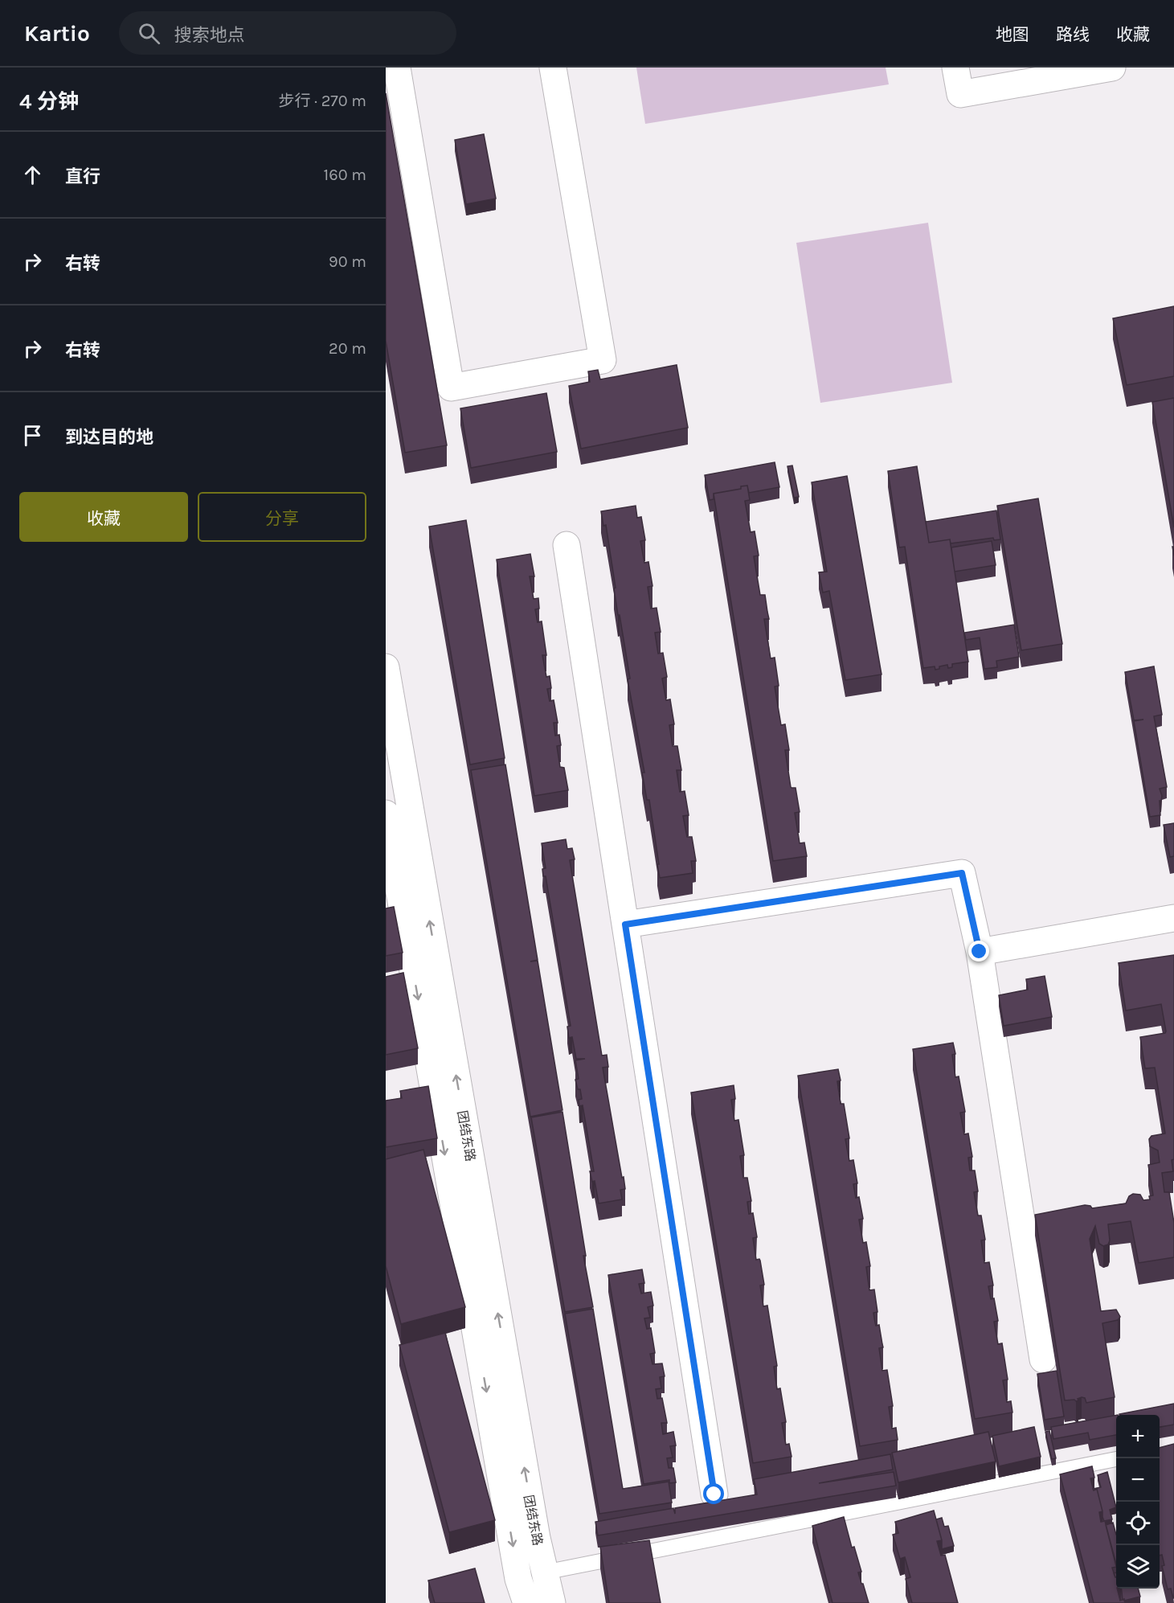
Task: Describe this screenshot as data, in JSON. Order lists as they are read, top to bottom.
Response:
{
  "streets": {
    "street": ["团结东路"]
  },
  "page": {
    "header": "Kartio",
    "search": "搜索地点",
    "nav": ["地图", "路线", "收藏"],
    "heading": ["4 分钟", "步行 · 270 m"],
    "list": [
      ["直行", "160 m"],
      ["右转", "90 m"],
      ["右转", "20 m"],
      "到达目的地"
    ],
    "buttons": ["收藏", "分享"],
    "map_buttons": ["+", "−"]
  }
}
